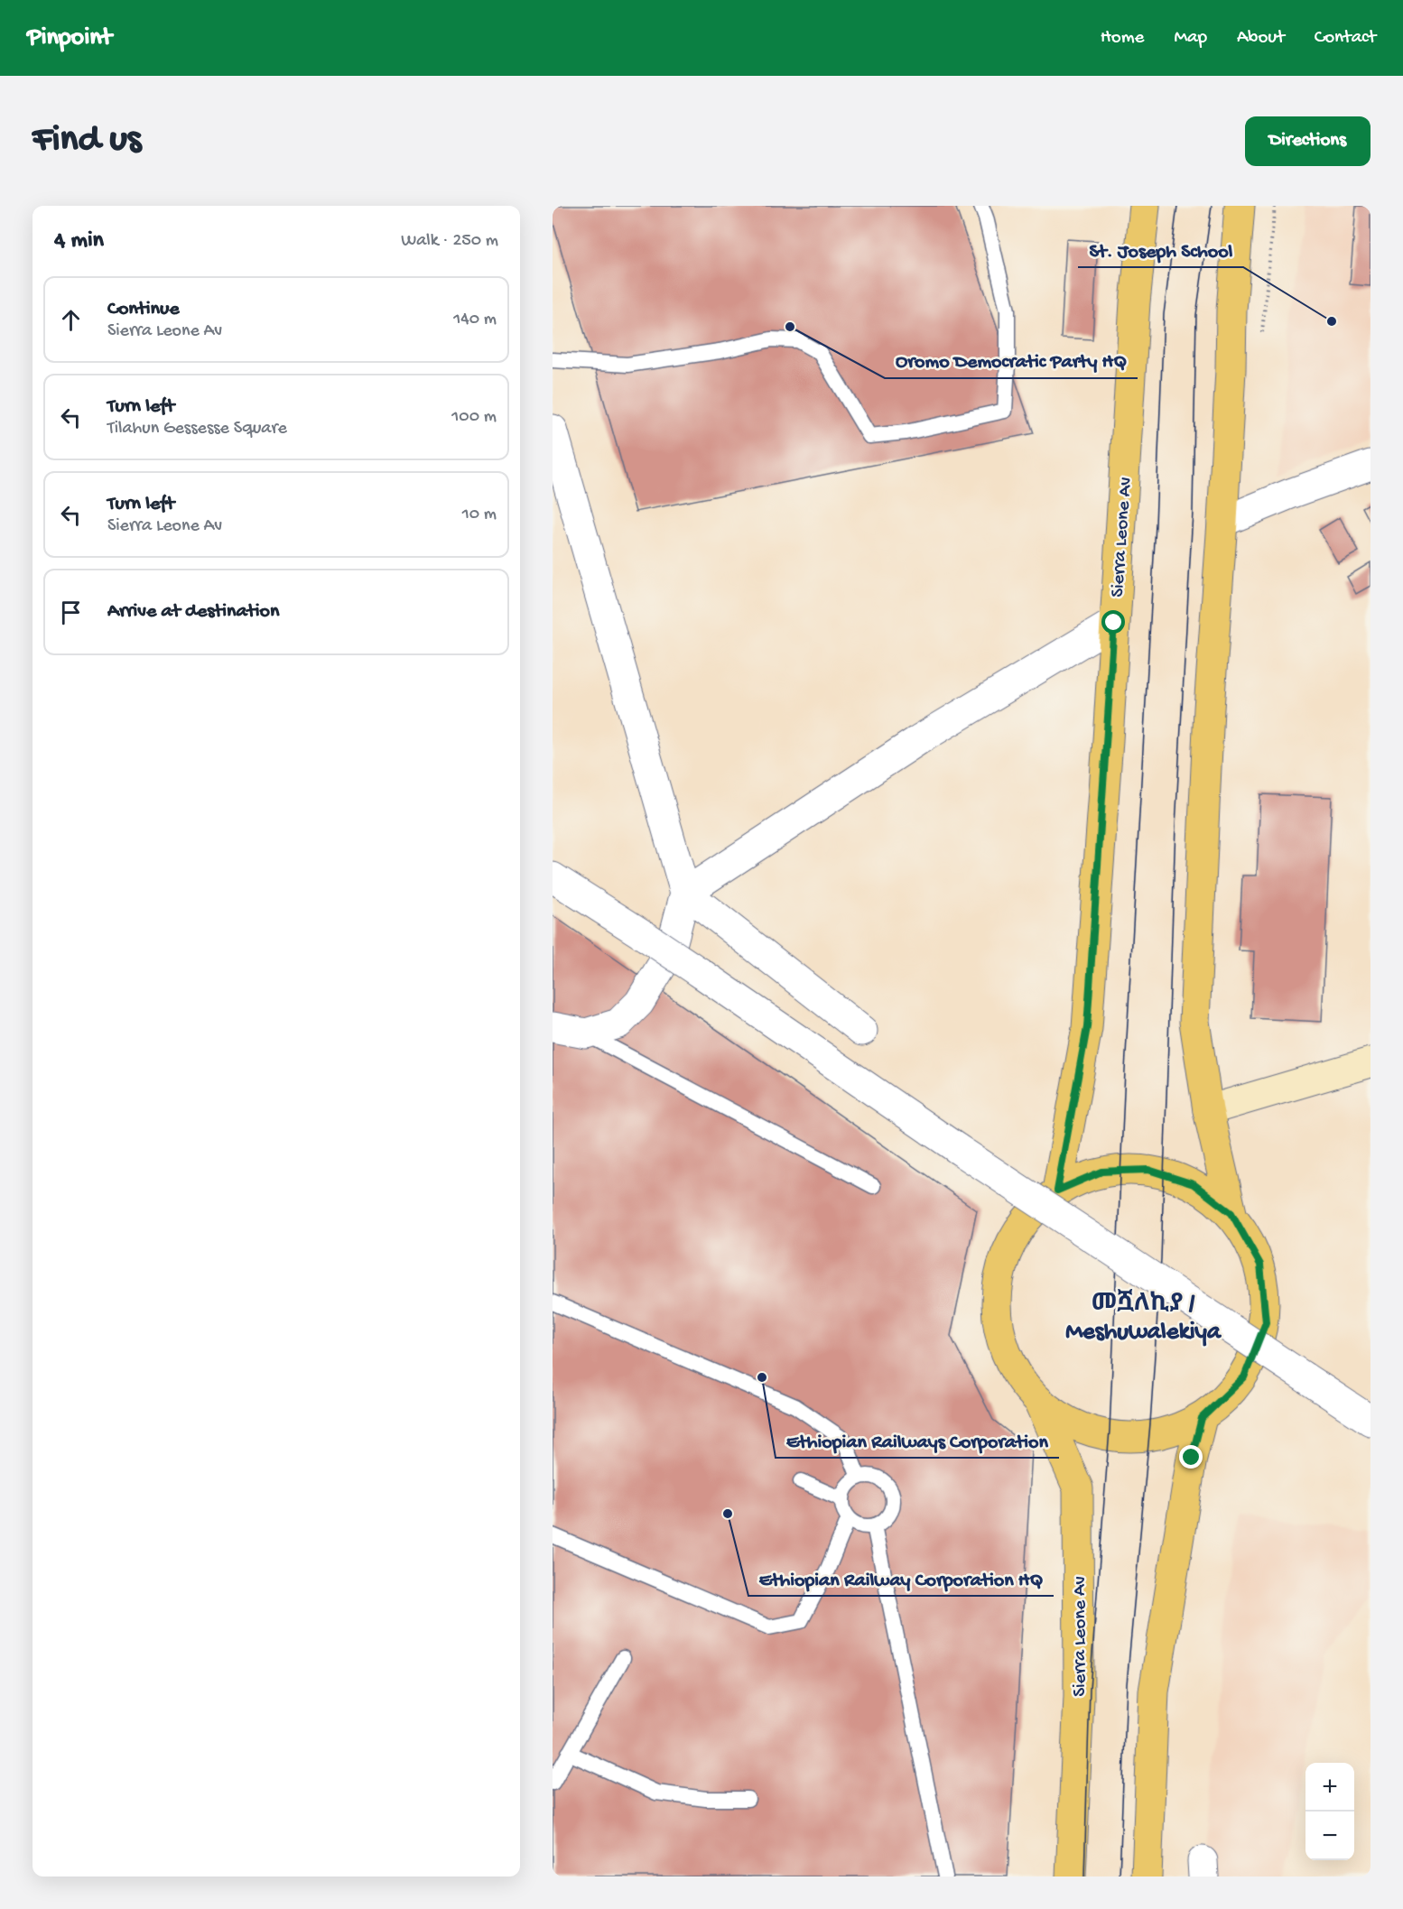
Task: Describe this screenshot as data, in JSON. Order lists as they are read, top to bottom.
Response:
{
  "streets": {
    "main road": ["Sierra Leone Av"]
  },
  "districts": ["መሿለኪያ / Meshuwalekiya"],
  "places": [
    "St. Joseph School",
    "Oromo Democratic Party HQ",
    "Ethiopian Railways Corporation",
    "Ethiopian Railway Corporation HQ"
  ],
  "page": {
    "header": "Pinpoint",
    "nav": [
      "Home",
      "Map",
      "About",
      "Contact"
    ],
    "buttons": "Directions",
    "title": "Find us",
    "heading": ["4 min", "Walk · 250 m"],
    "list": [
      ["Continue", "Sierra Leone Av", "140 m"],
      ["Turn left", "Tilahun Gessesse Square", "100 m"],
      ["Turn left", "Sierra Leone Av", "10 m"],
      "Arrive at destination"
    ],
    "map_buttons": ["+", "−"]
  }
}
